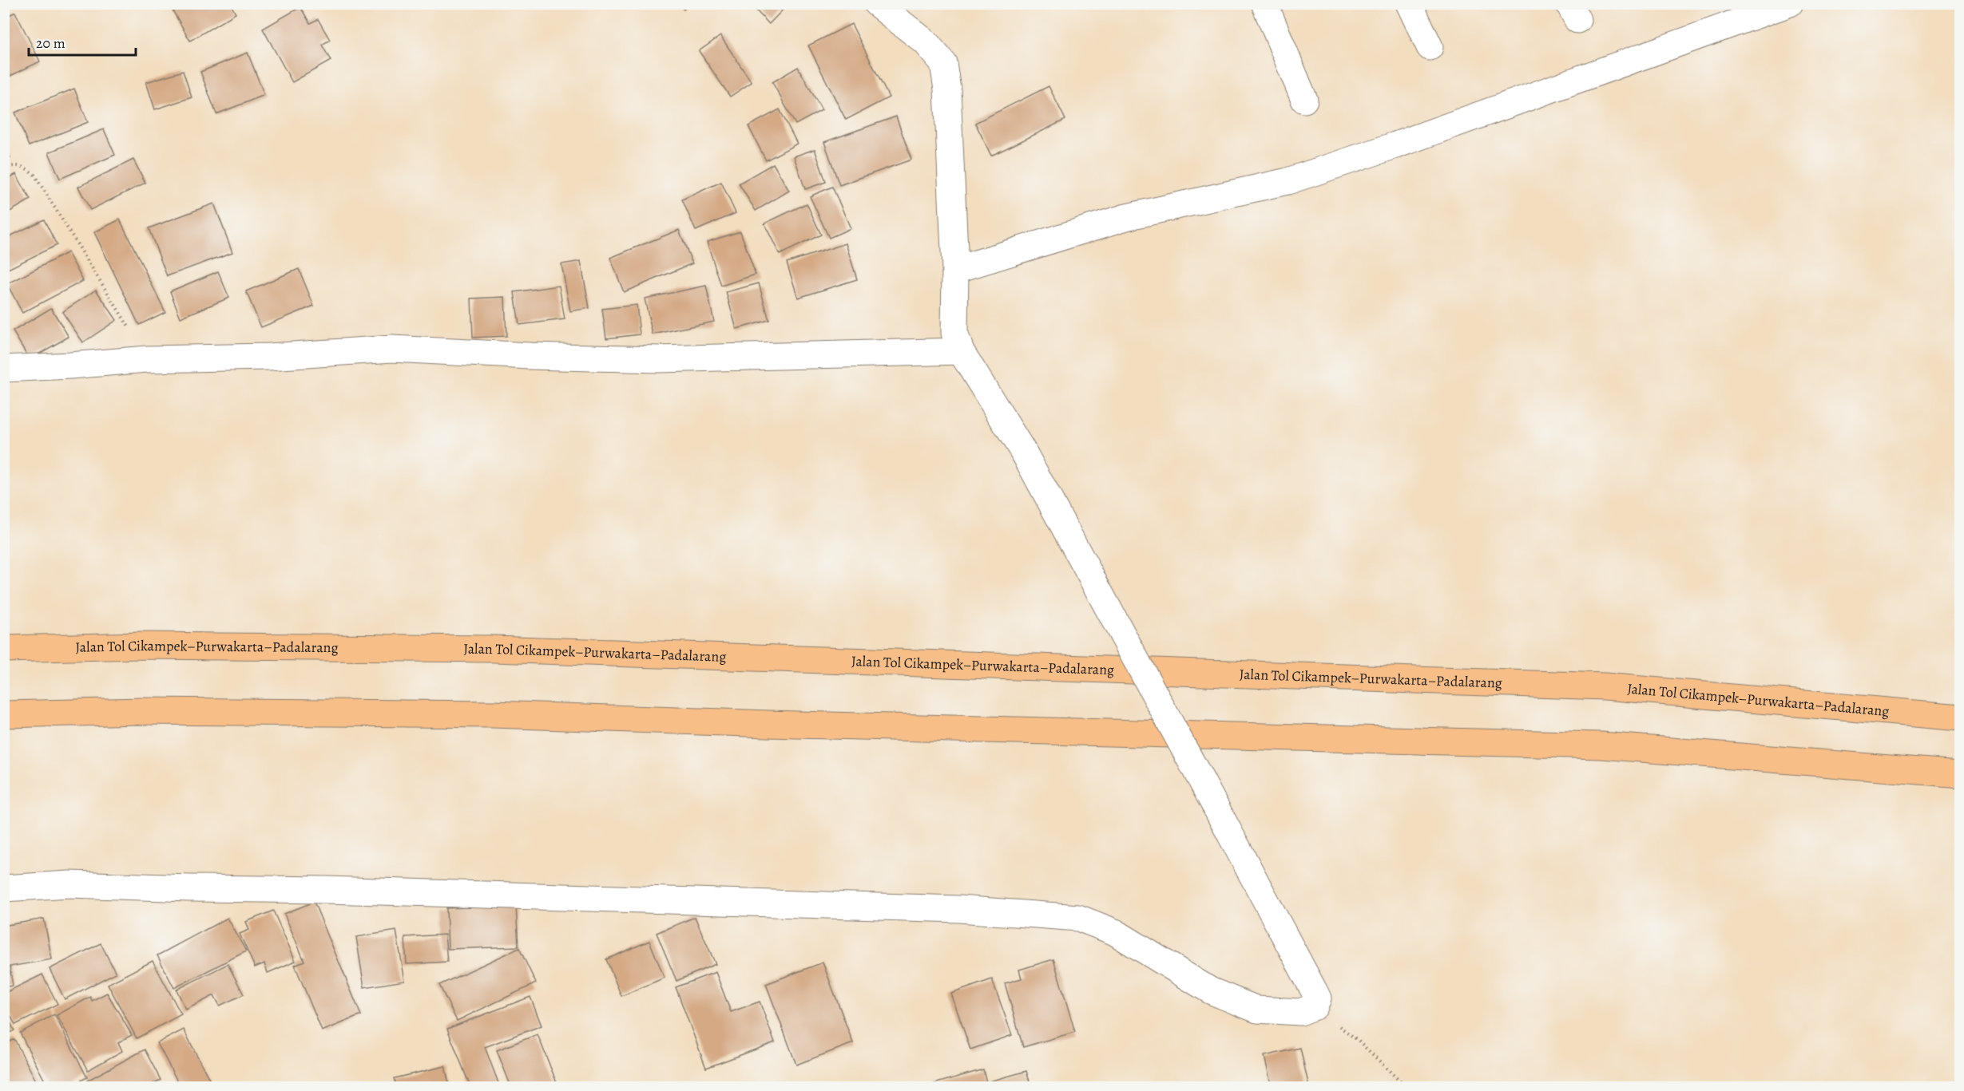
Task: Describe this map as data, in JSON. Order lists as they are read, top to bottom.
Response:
{
  "streets": {
    "highway": ["Jalan Tol Cikampek–Purwakarta–Padalarang"]
  },
  "scale_bar": "20 m"
}
